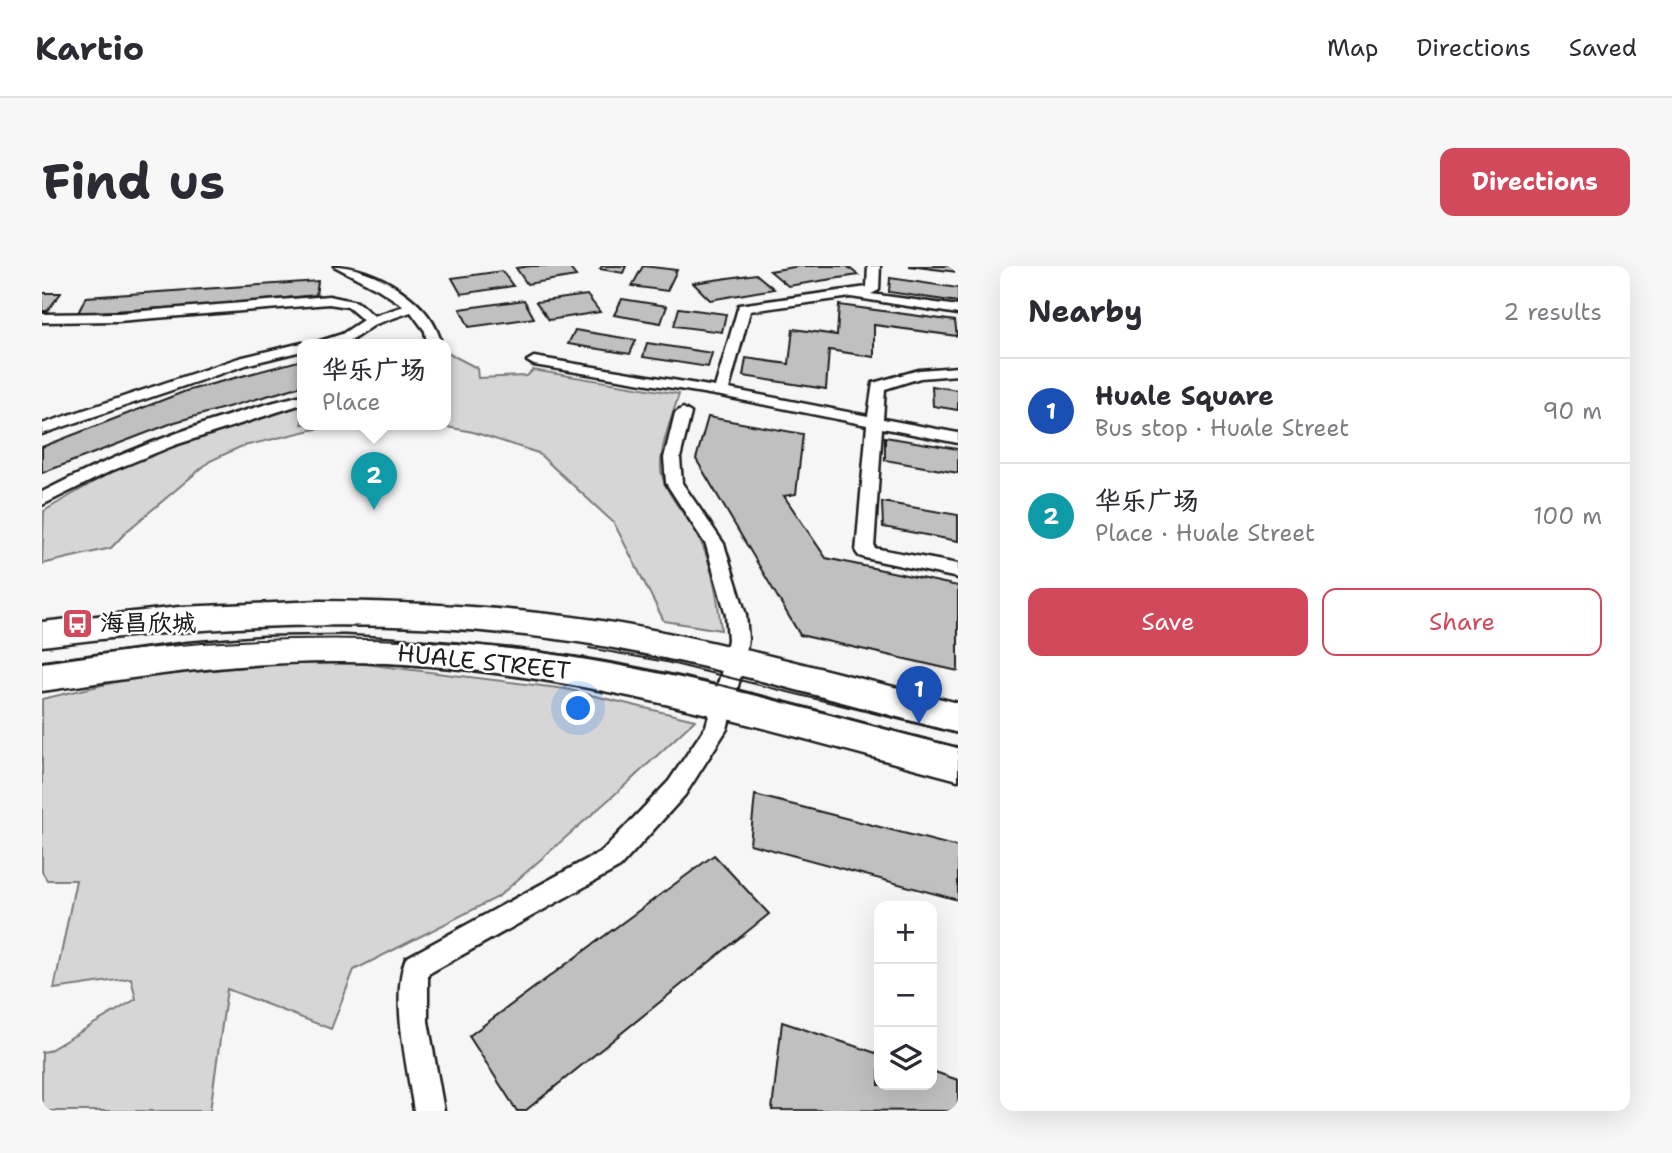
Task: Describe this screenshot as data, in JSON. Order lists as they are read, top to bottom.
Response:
{
  "streets": {
    "highway": ["HUALE STREET"]
  },
  "places": {
    "bus stop": ["海昌欣城"]
  },
  "page": {
    "header": "Kartio",
    "nav": ["Map", "Directions", "Saved"],
    "buttons": [
      "Directions",
      ["Save", "Share"]
    ],
    "title": "Find us",
    "heading": ["Nearby", "2 results"],
    "popup": ["华乐广场", "Place"],
    "list": [
      {
        "mark": "1",
        "name": "Huale Square",
        "note": "Bus stop · Huale Street",
        "value": "90 m"
      },
      {
        "mark": "2",
        "name": "华乐广场",
        "note": "Place · Huale Street",
        "value": "100 m"
      }
    ],
    "pins": ["2", "1"],
    "map_buttons": ["+", "−"]
  }
}
